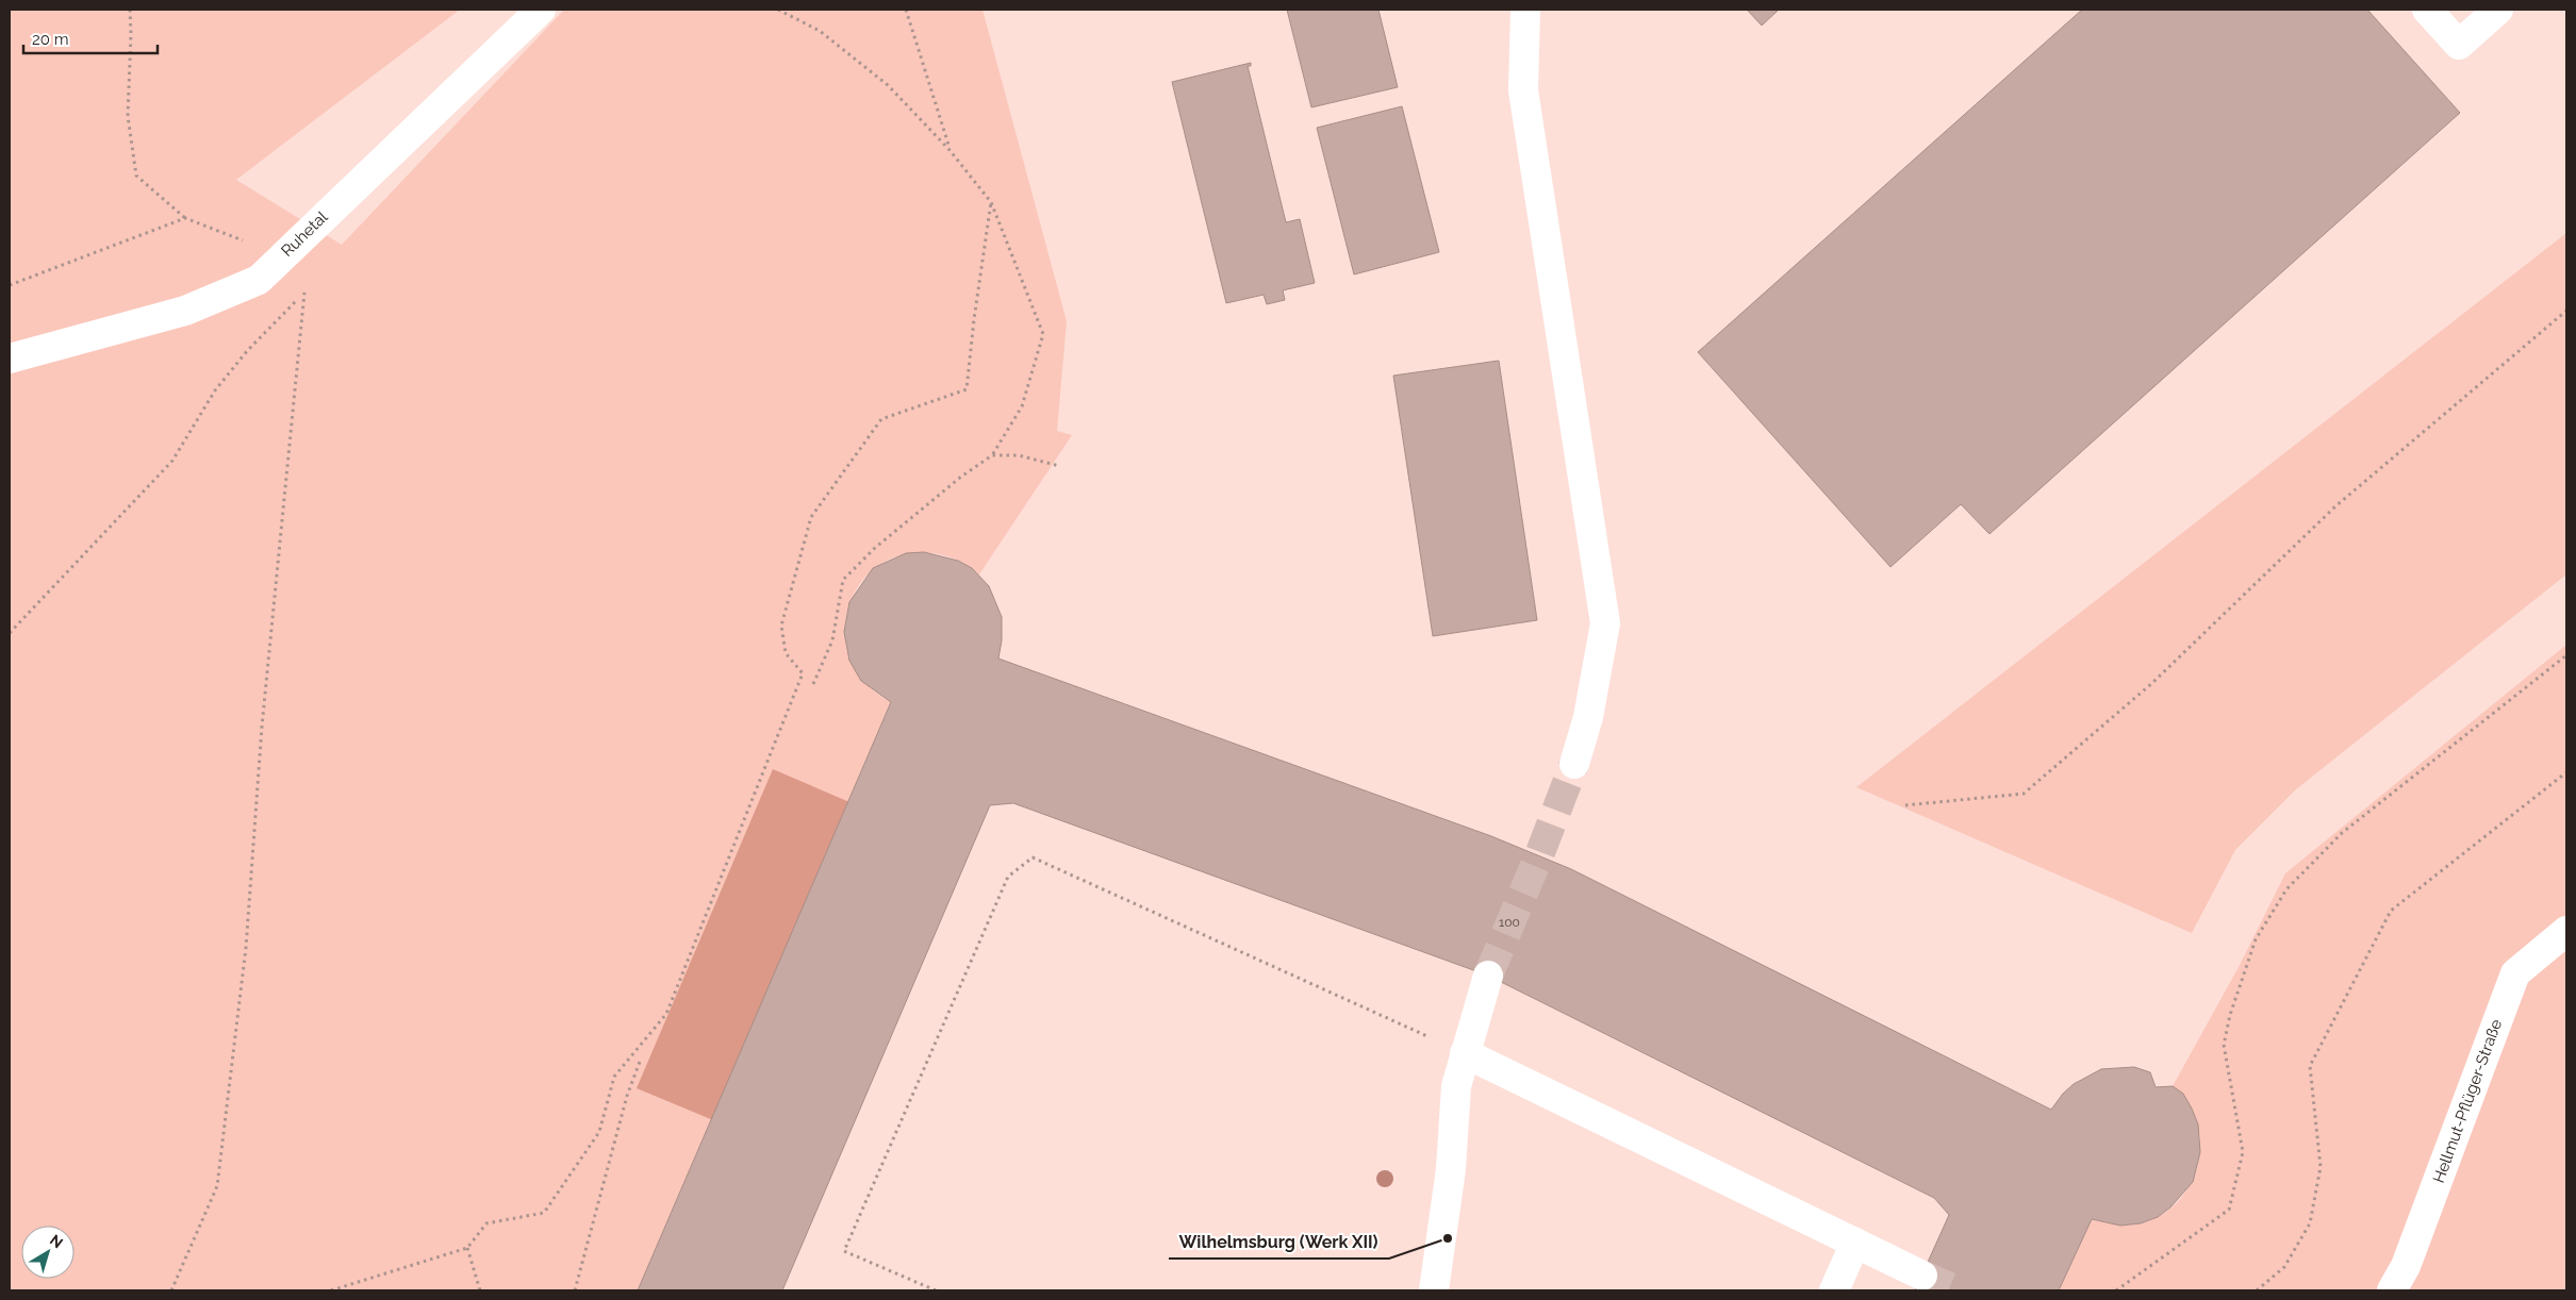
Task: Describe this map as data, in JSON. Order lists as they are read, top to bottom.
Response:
{
  "streets": {
    "lane": ["Ruhetal", "Hellmut-Pflüger-Straße"]
  },
  "places": ["Wilhelmsburg (Werk XII)"],
  "house_numbers": ["100"],
  "scale_bar": "20 m",
  "north": "top right"
}
